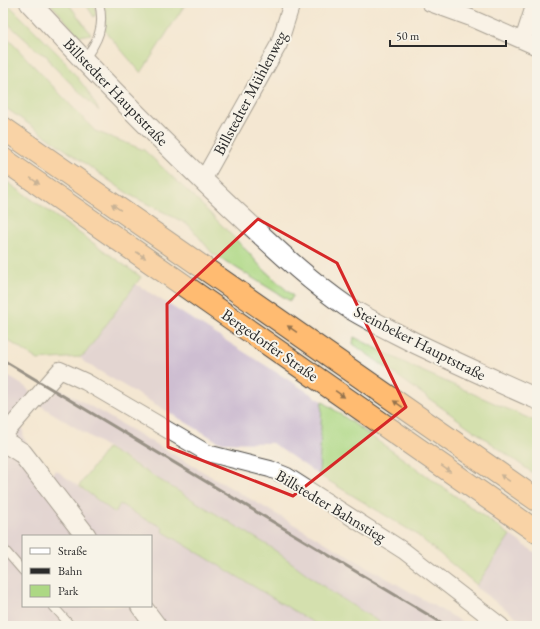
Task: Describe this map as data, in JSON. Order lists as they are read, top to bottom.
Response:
{
  "streets": {
    "highway": ["Bergedorfer Straße"],
    "street": [
      "Billstedter Hauptstraße",
      "Billstedter Mühlenweg",
      "Steinbeker Hauptstraße",
      "Billstedter Bahnstieg"
    ]
  },
  "crossings": [
    ["Billstedter Hauptstraße", "Billstedter Mühlenweg"],
    ["Billstedter Hauptstraße", "Steinbeker Hauptstraße"],
    ["Billstedter Mühlenweg", "Steinbeker Hauptstraße"]
  ],
  "legend": ["Straße", "Bahn", "Park"],
  "scale_bar": "50 m"
}
